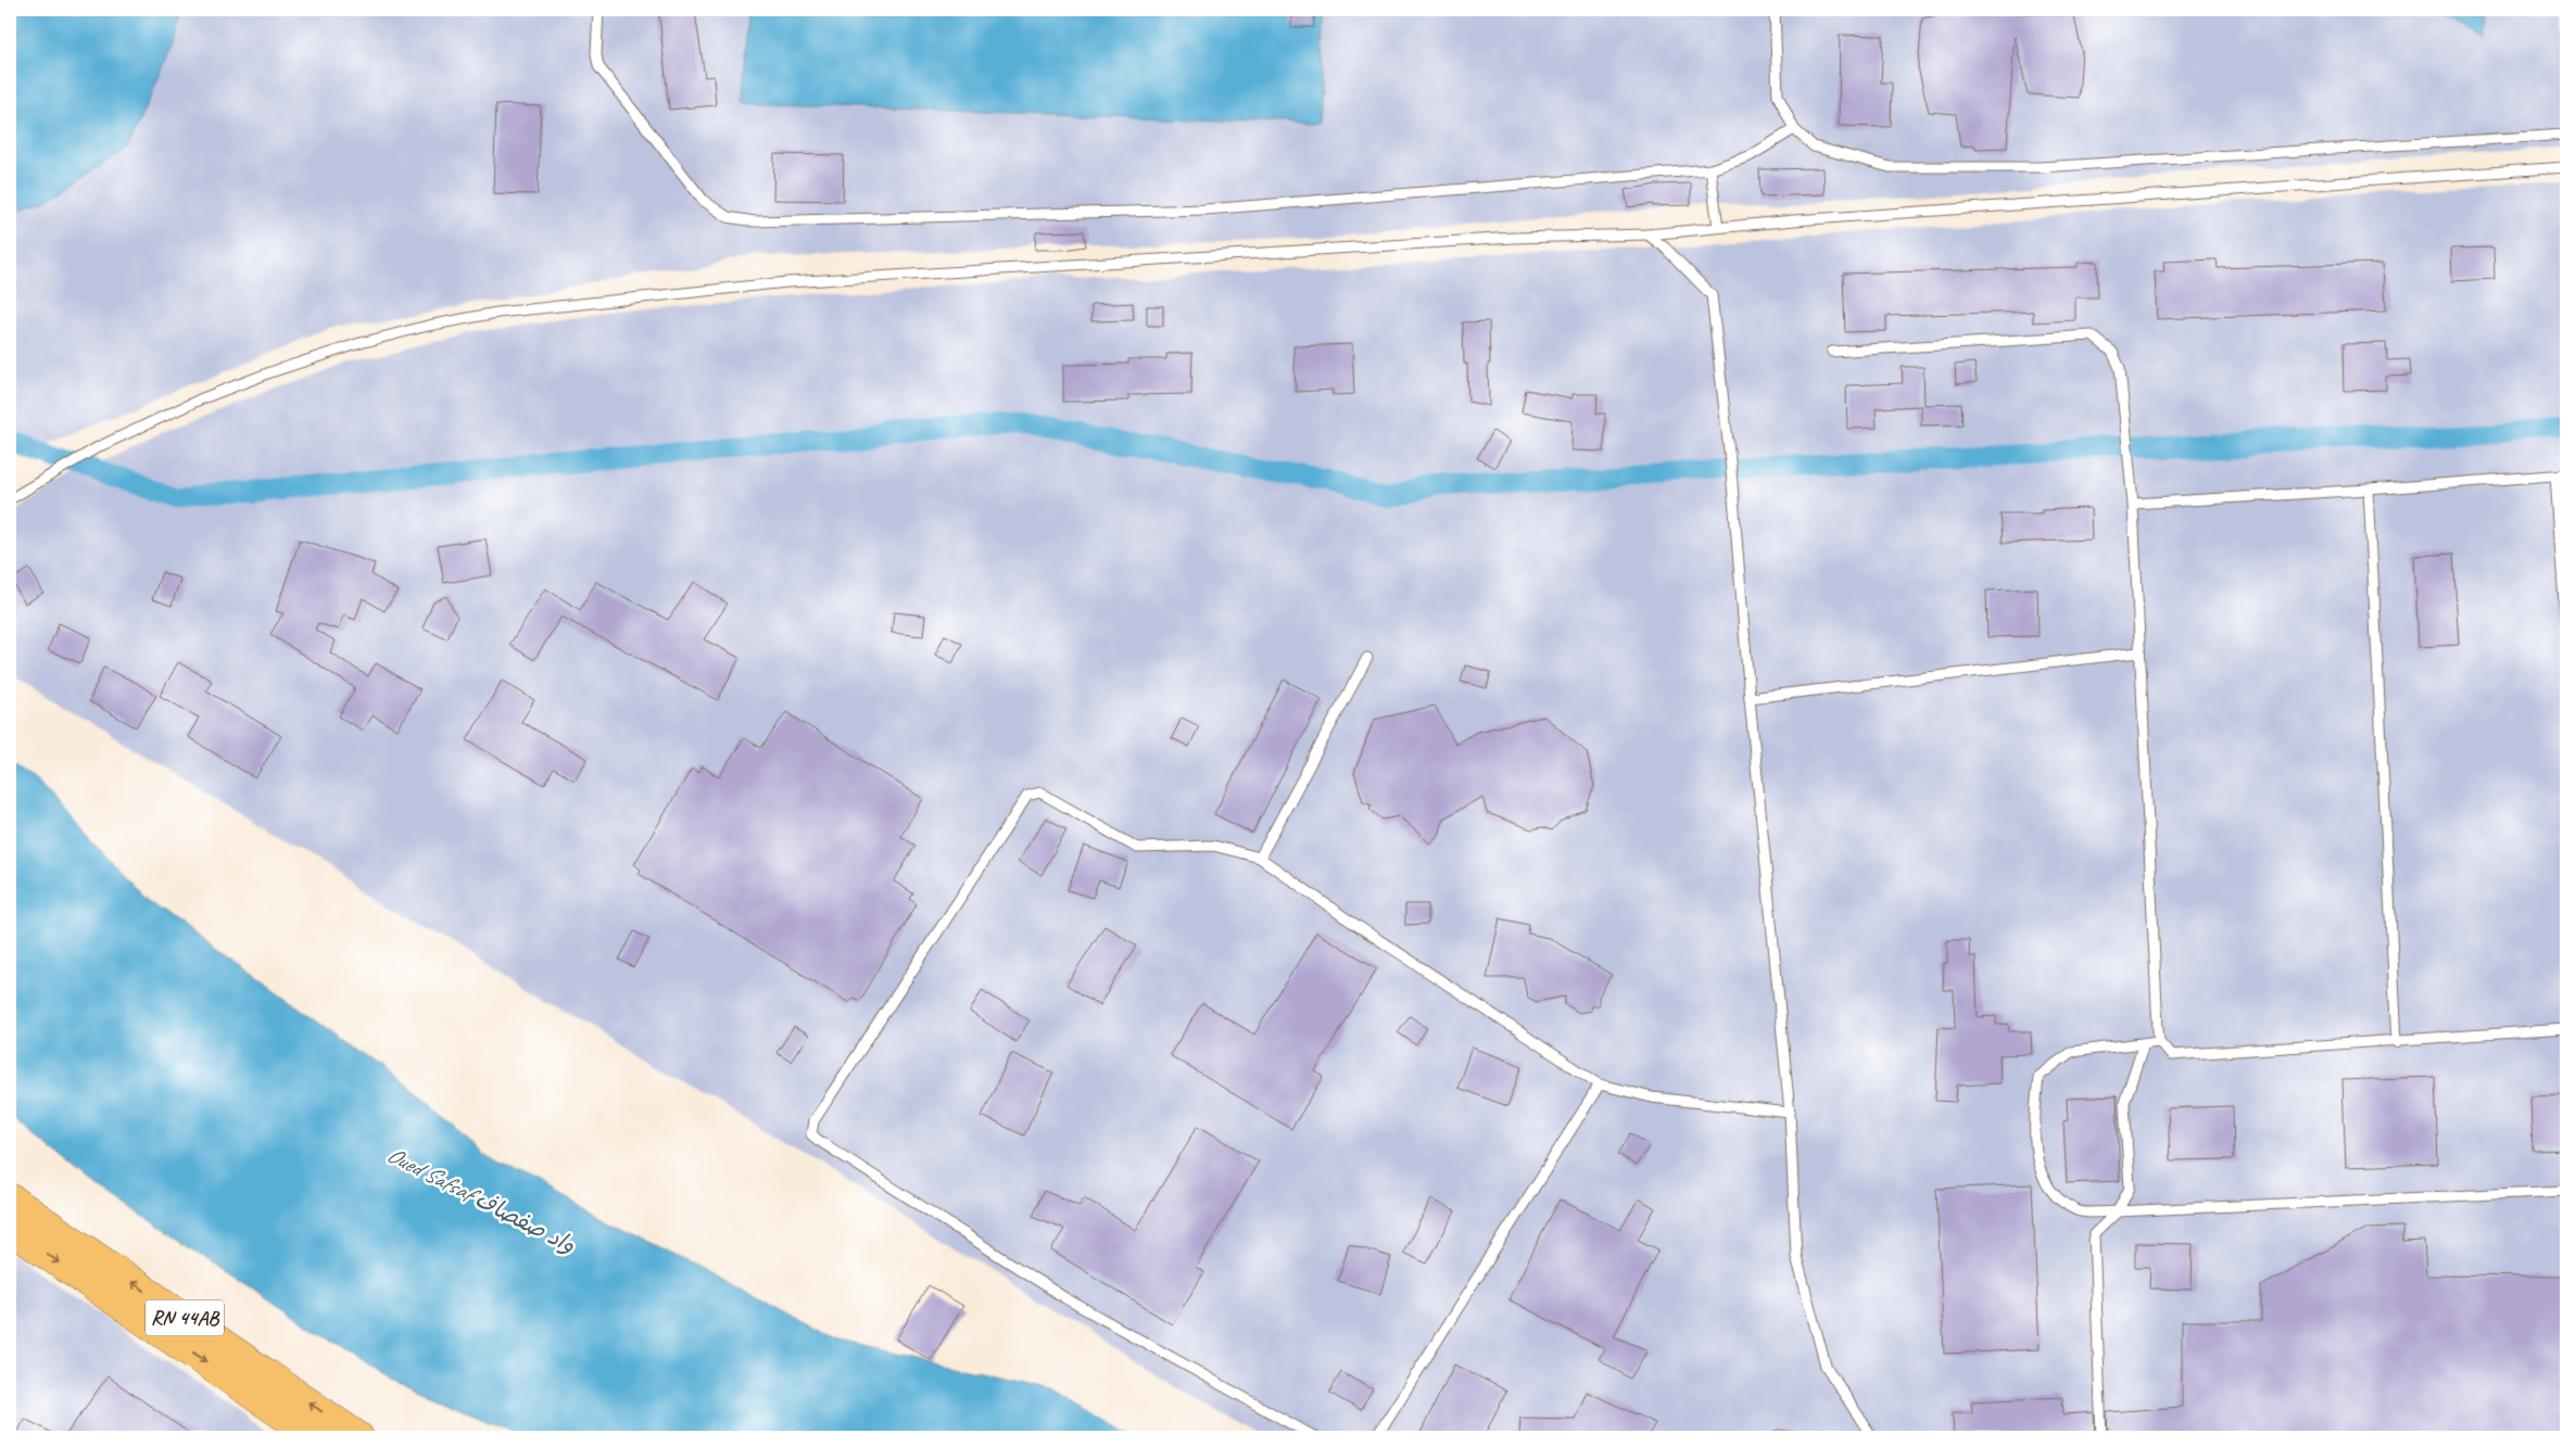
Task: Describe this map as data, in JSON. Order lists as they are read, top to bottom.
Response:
{
  "streets": {
    "highway": ["RN 44AB"]
  },
  "water": ["Oued Safsaf واد صفصاف"]
}
